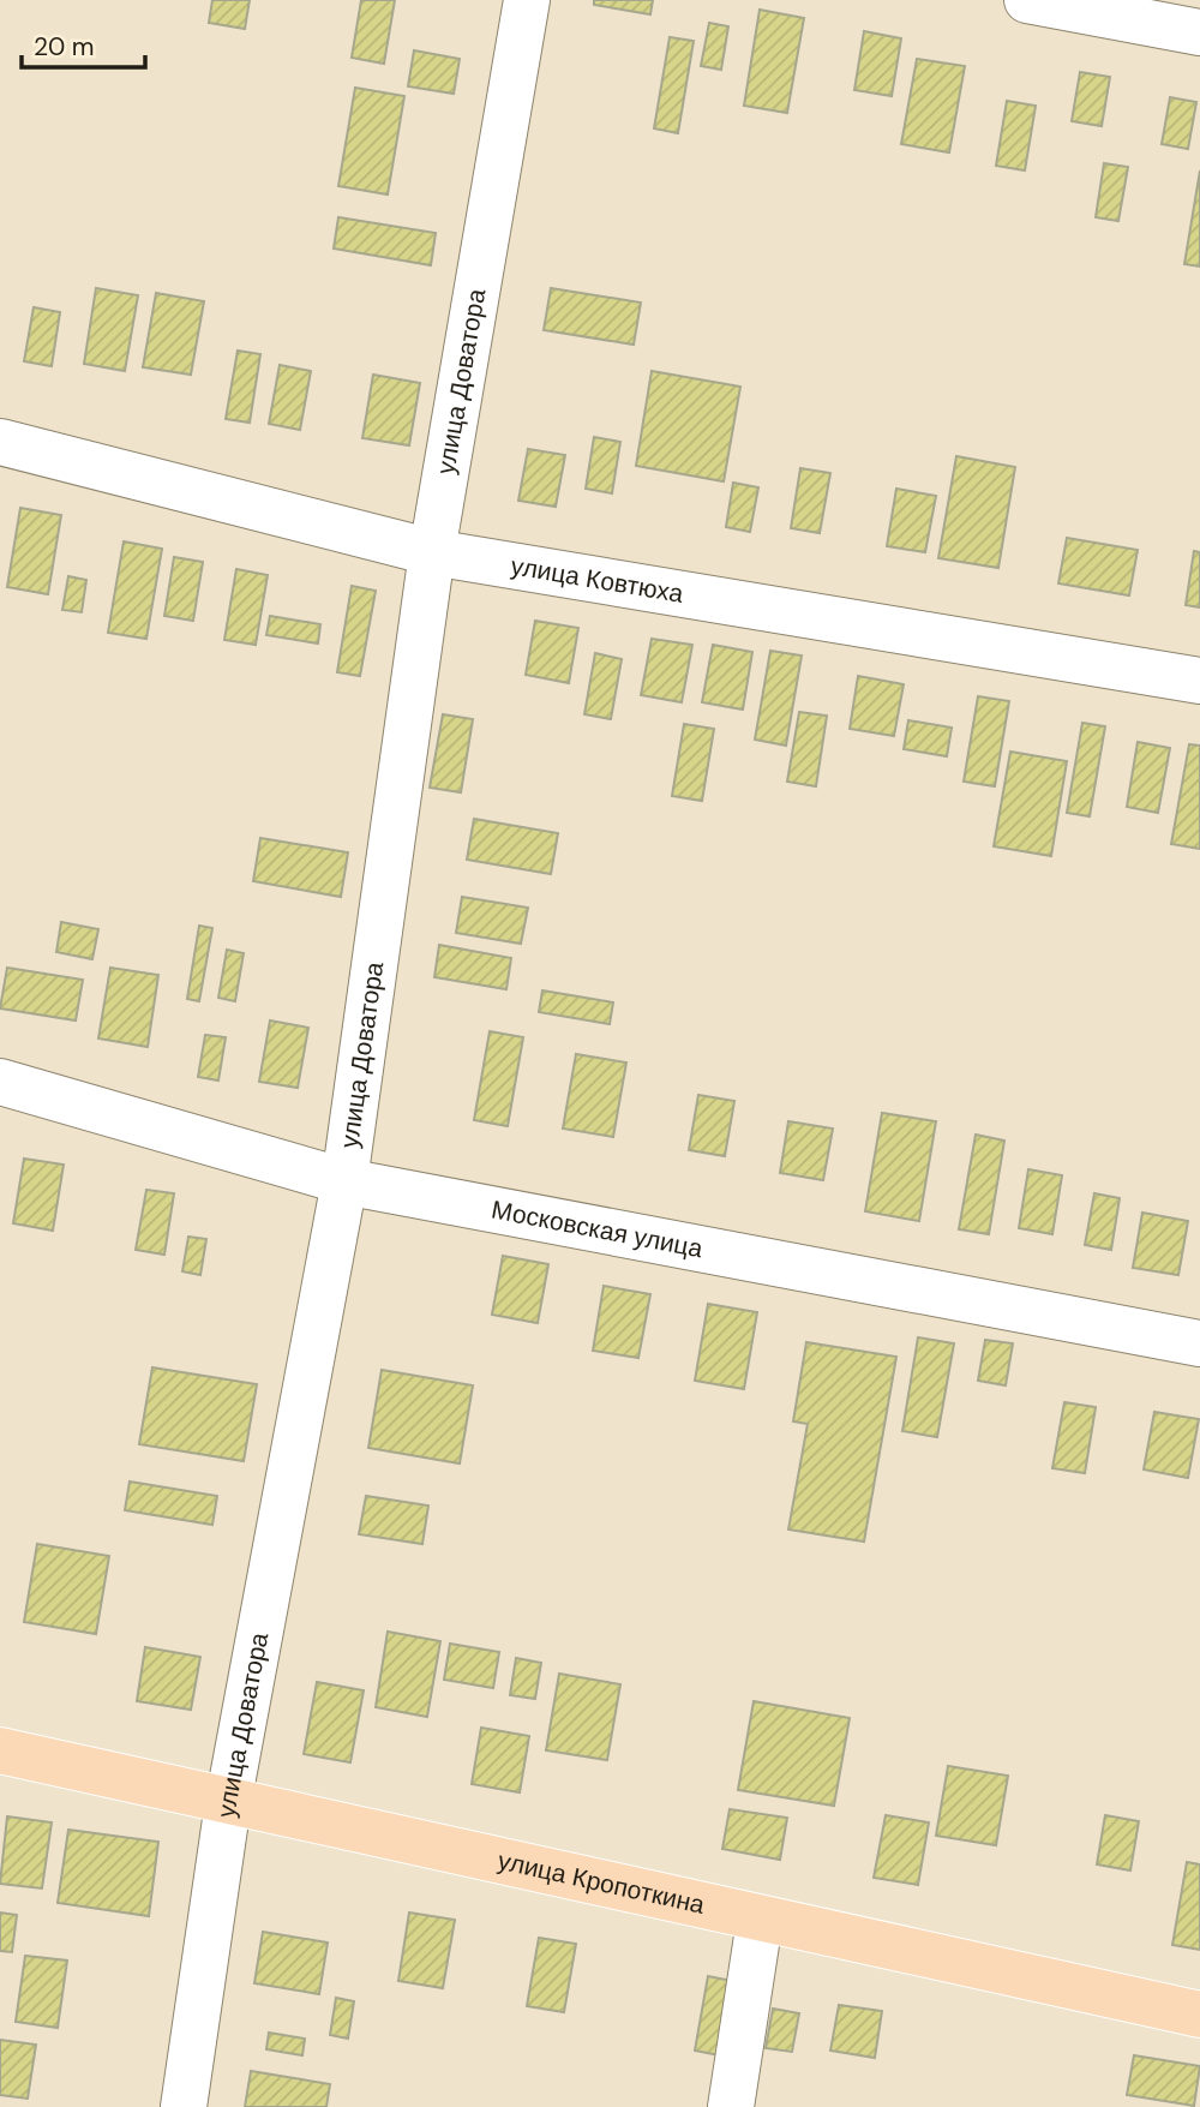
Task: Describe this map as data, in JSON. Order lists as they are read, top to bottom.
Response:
{
  "streets": {
    "main road": ["улица Кропоткина"],
    "street": ["улица Доватора", "улица Ковтюха", "Московская улица"]
  },
  "crossings": [
    ["улица Доватора", "улица Ковтюха"],
    ["улица Доватора", "Московская улица"],
    ["улица Доватора", "улица Кропоткина"]
  ],
  "scale_bar": "20 m"
}
